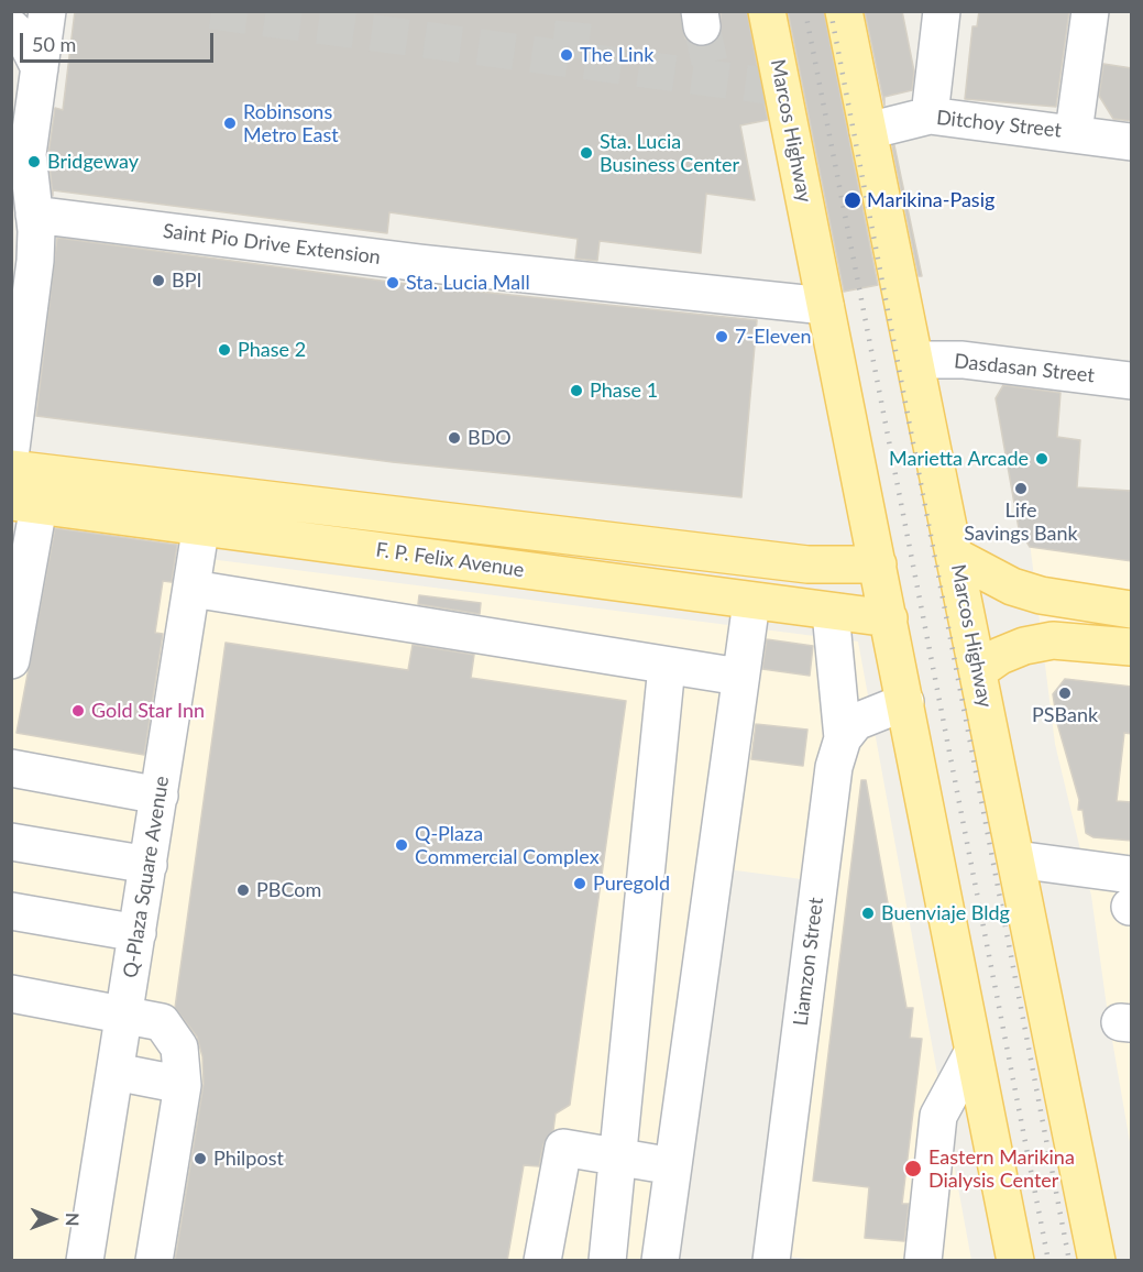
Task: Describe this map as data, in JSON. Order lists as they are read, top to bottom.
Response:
{
  "streets": {
    "main road": ["Marcos Highway", "F. P. Felix Avenue"],
    "street": [
      "Ditchoy Street",
      "Saint Pio Drive Extension",
      "Dasdasan Street",
      "Q-Plaza Square Avenue",
      "Liamzon Street"
    ]
  },
  "crossings": [
    ["Ditchoy Street", "Marcos Highway"],
    ["Marcos Highway", "Saint Pio Drive Extension"],
    ["Marcos Highway", "Dasdasan Street"],
    ["Marcos Highway", "F. P. Felix Avenue"],
    ["F. P. Felix Avenue", "Q-Plaza Square Avenue"]
  ],
  "places": [
    "The Link",
    "Robinsons Metro East",
    "Sta. Lucia Business Center",
    "Bridgeway",
    "Marikina-Pasig",
    "BPI",
    "Sta. Lucia Mall",
    "7-Eleven",
    "Phase 2",
    "Phase 1",
    "BDO",
    "Marietta Arcade",
    "Life Savings Bank",
    "PSBank",
    "Gold Star Inn",
    "Q-Plaza Commercial Complex",
    "Puregold",
    "PBCom",
    "Buenviaje Bldg",
    "Philpost",
    "Eastern Marikina Dialysis Center"
  ],
  "scale_bar": "50 m",
  "north": "right"
}
